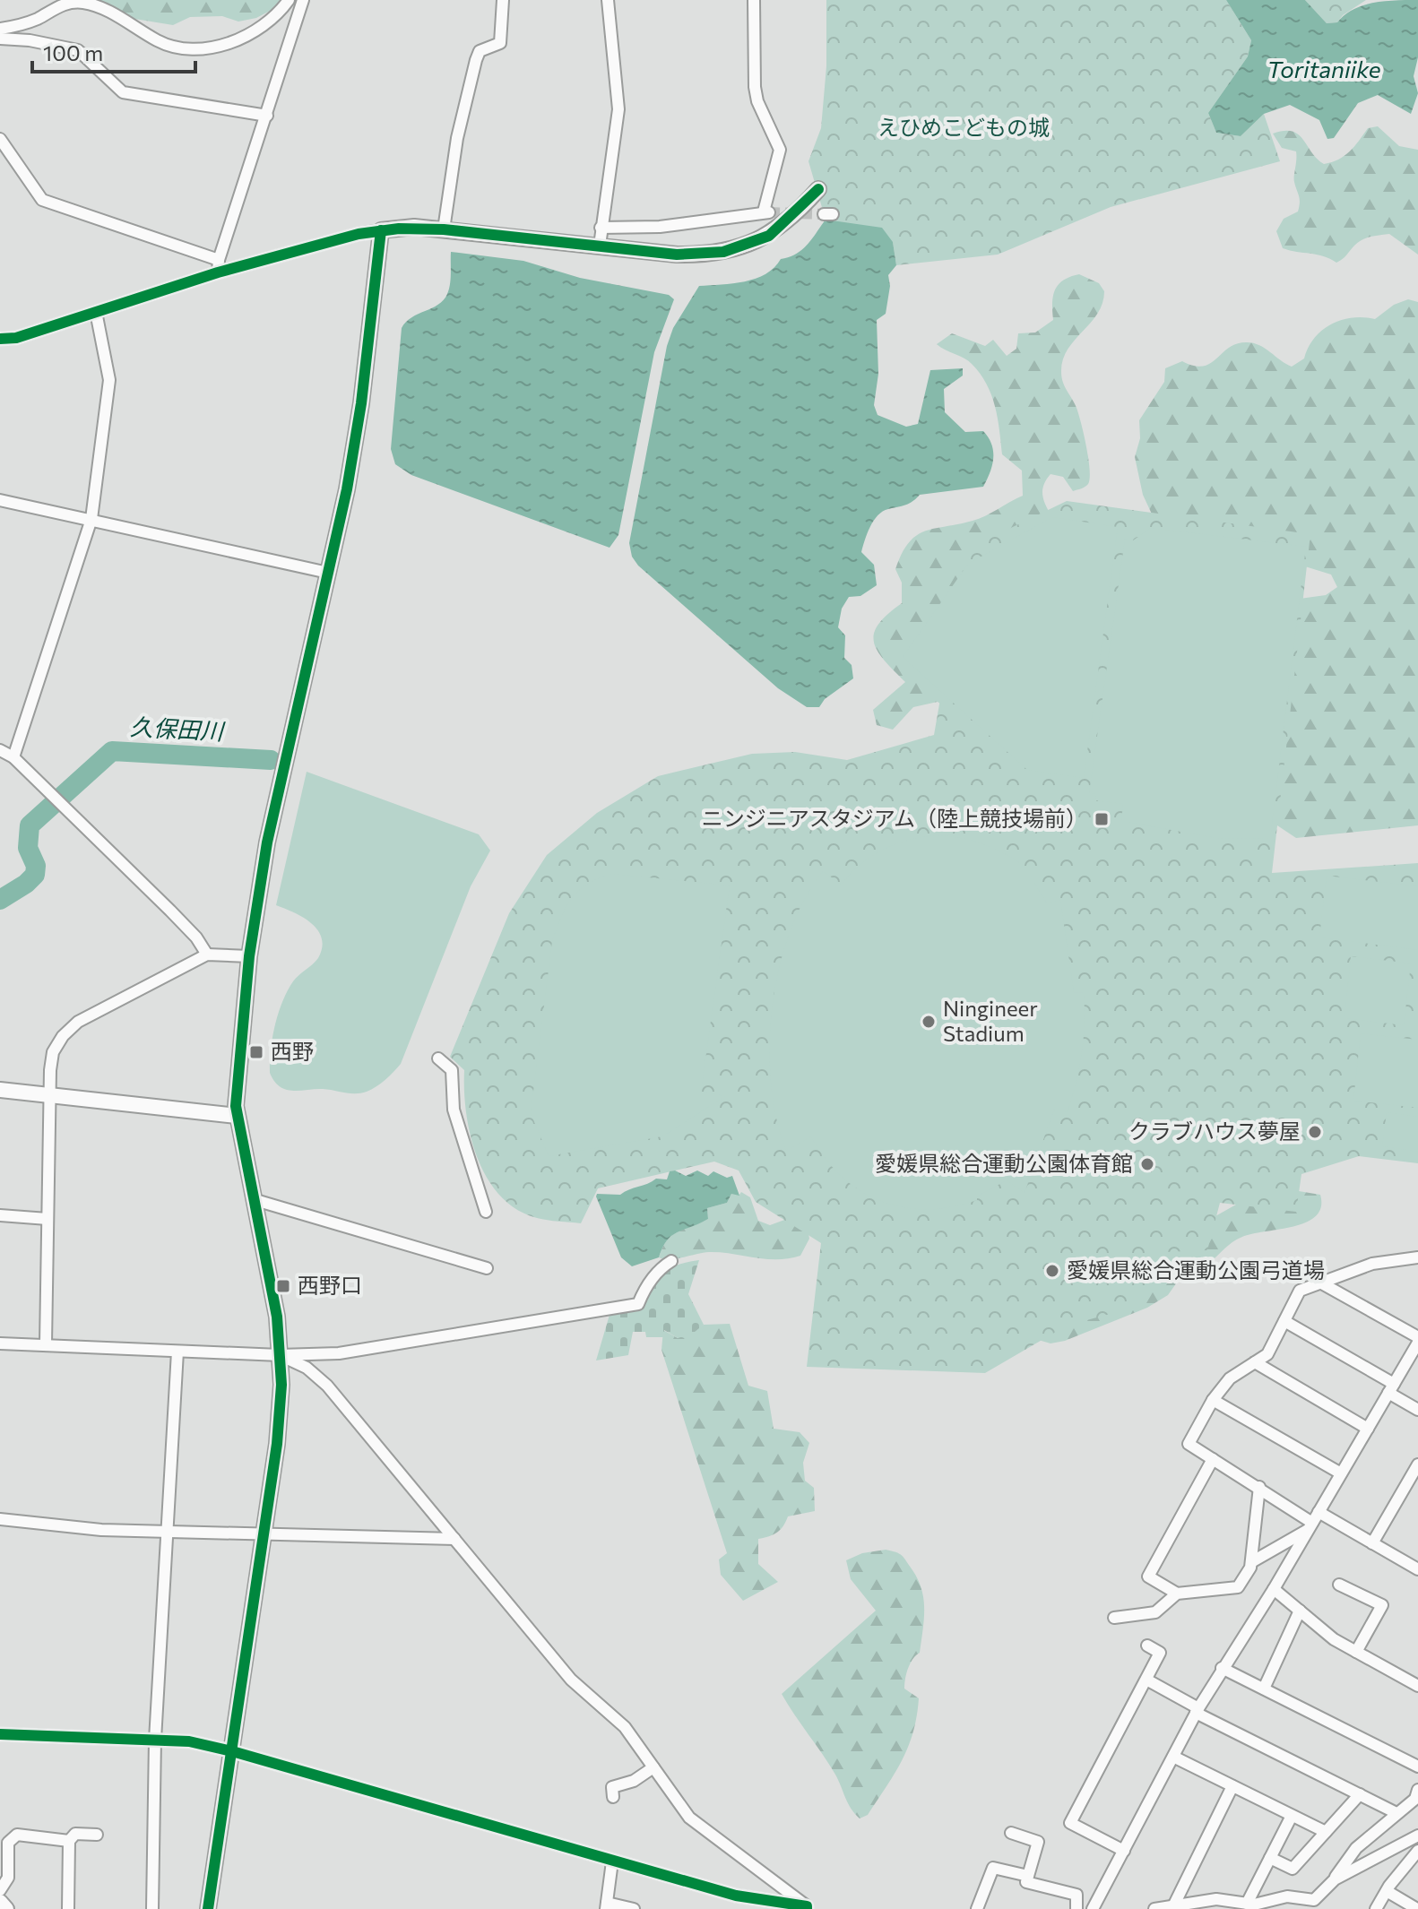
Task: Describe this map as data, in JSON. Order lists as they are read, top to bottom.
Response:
{
  "water": ["Toritaniike", "久保田川"],
  "parks": ["えひめこどもの城"],
  "places": {
    "transit": ["ニンジニアスタジアム（陸上競技場前）", "西野", "西野口"],
    "other": [
      "Ningineer Stadium",
      "クラブハウス夢屋",
      "愛媛県総合運動公園体育館",
      "愛媛県総合運動公園弓道場"
    ]
  },
  "scale_bar": "100 m"
}
